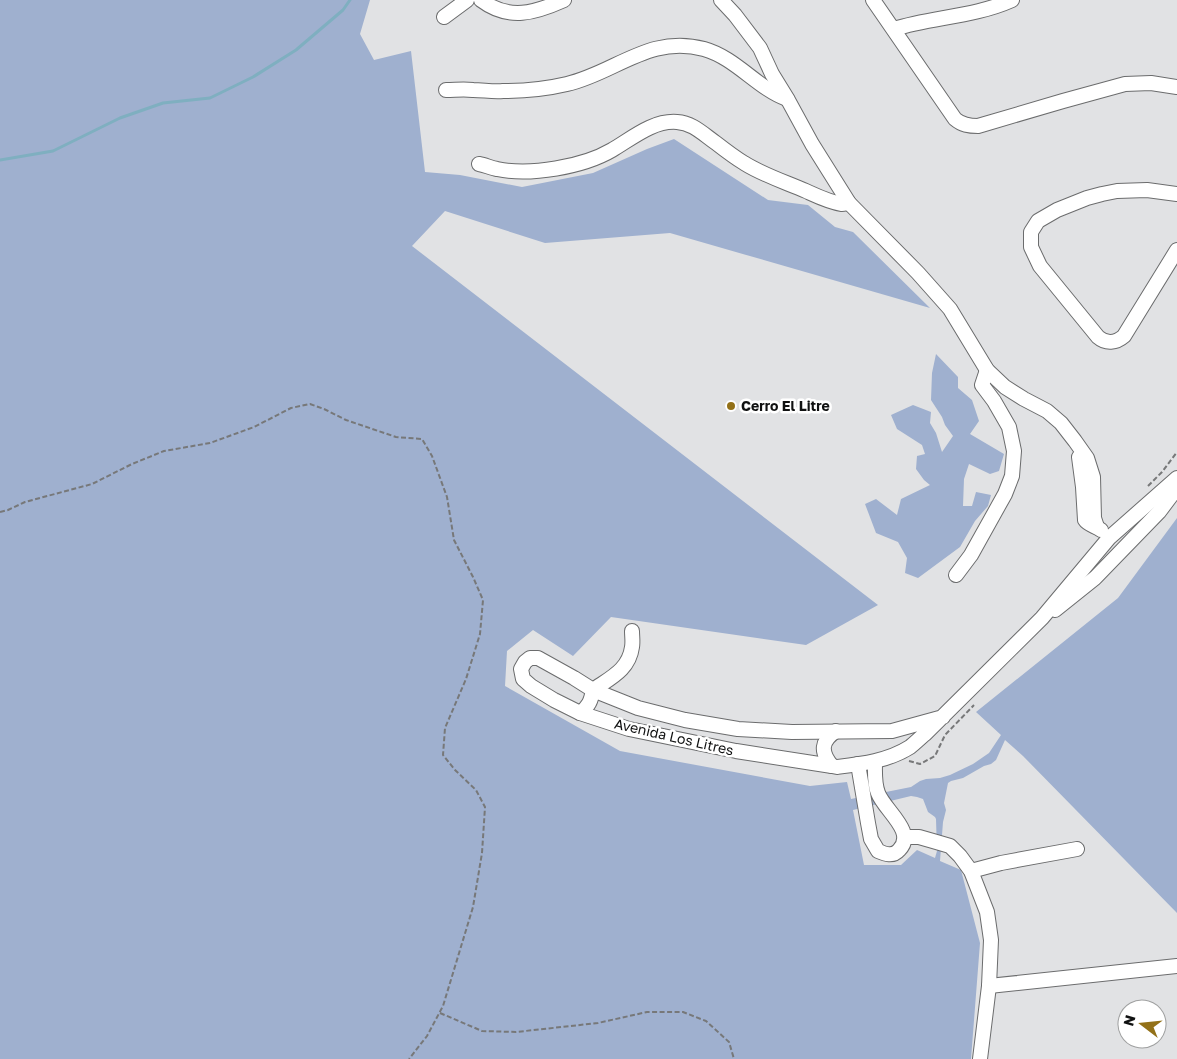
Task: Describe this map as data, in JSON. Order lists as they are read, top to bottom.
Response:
{
  "streets": {
    "street": ["Avenida Los Litres"]
  },
  "places": ["Cerro El Litre"],
  "north": "left"
}
